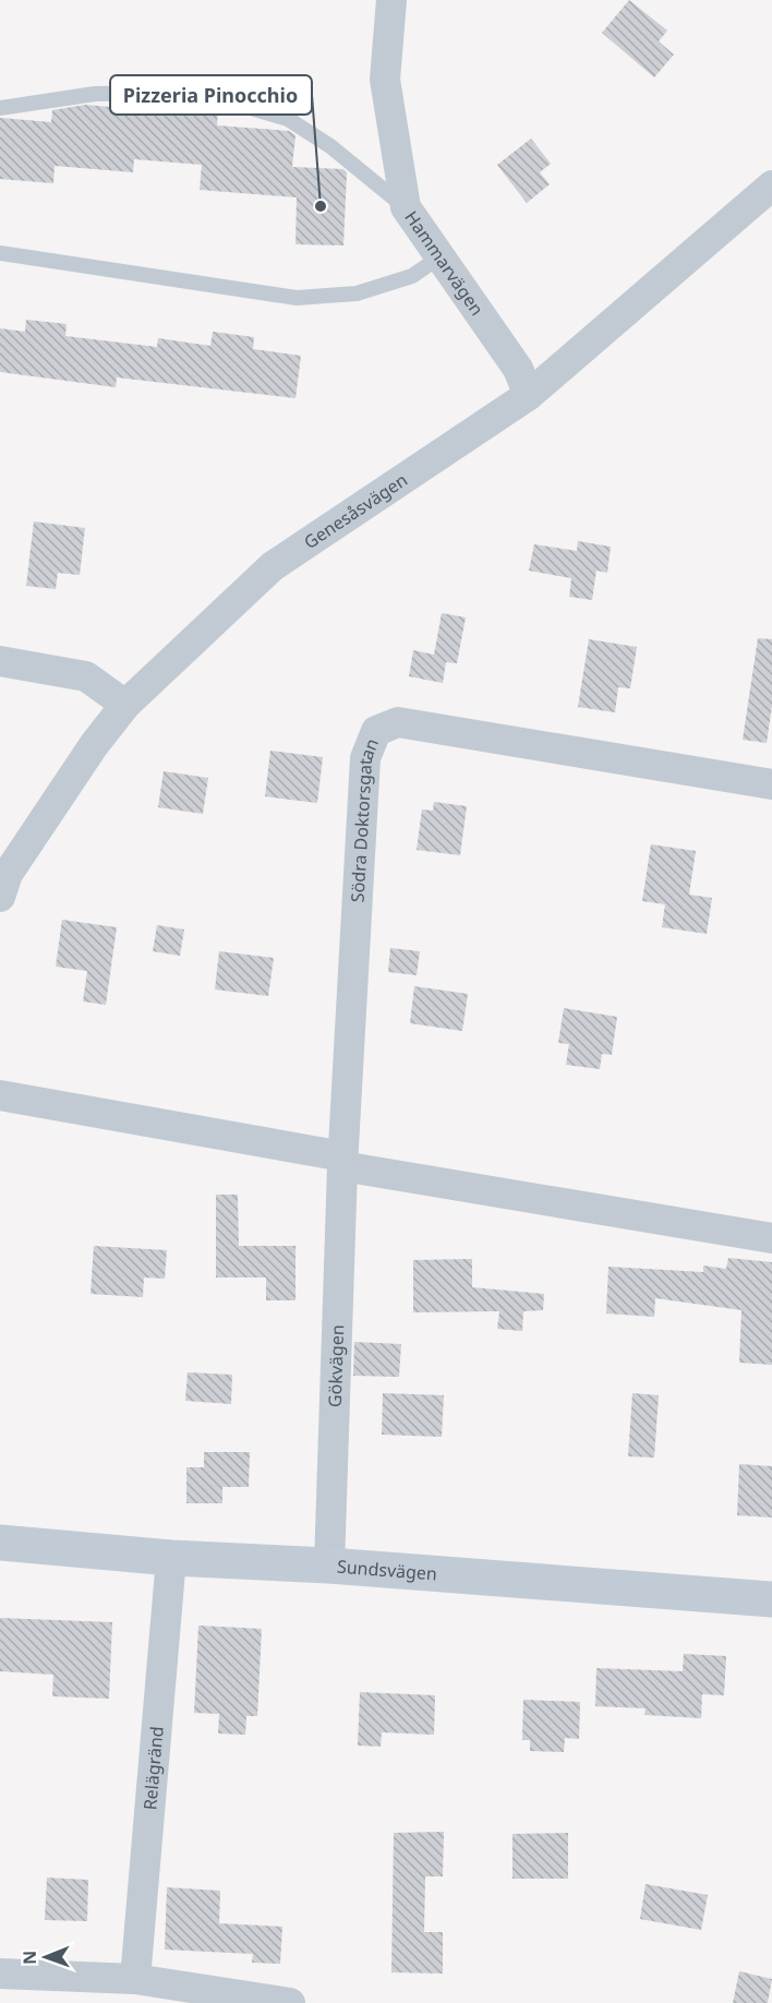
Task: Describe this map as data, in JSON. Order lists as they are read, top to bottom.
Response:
{
  "streets": {
    "street": [
      "Hammarvägen",
      "Genesåsvägen",
      "Södra Doktorsgatan",
      "Gökvägen",
      "Sundsvägen",
      "Relägränd"
    ]
  },
  "crossings": [
    ["Hammarvägen", "Genesåsvägen"],
    ["Södra Doktorsgatan", "Gökvägen"],
    ["Gökvägen", "Sundsvägen"],
    ["Sundsvägen", "Relägränd"]
  ],
  "places": ["Pizzeria Pinocchio"],
  "north": "left"
}
